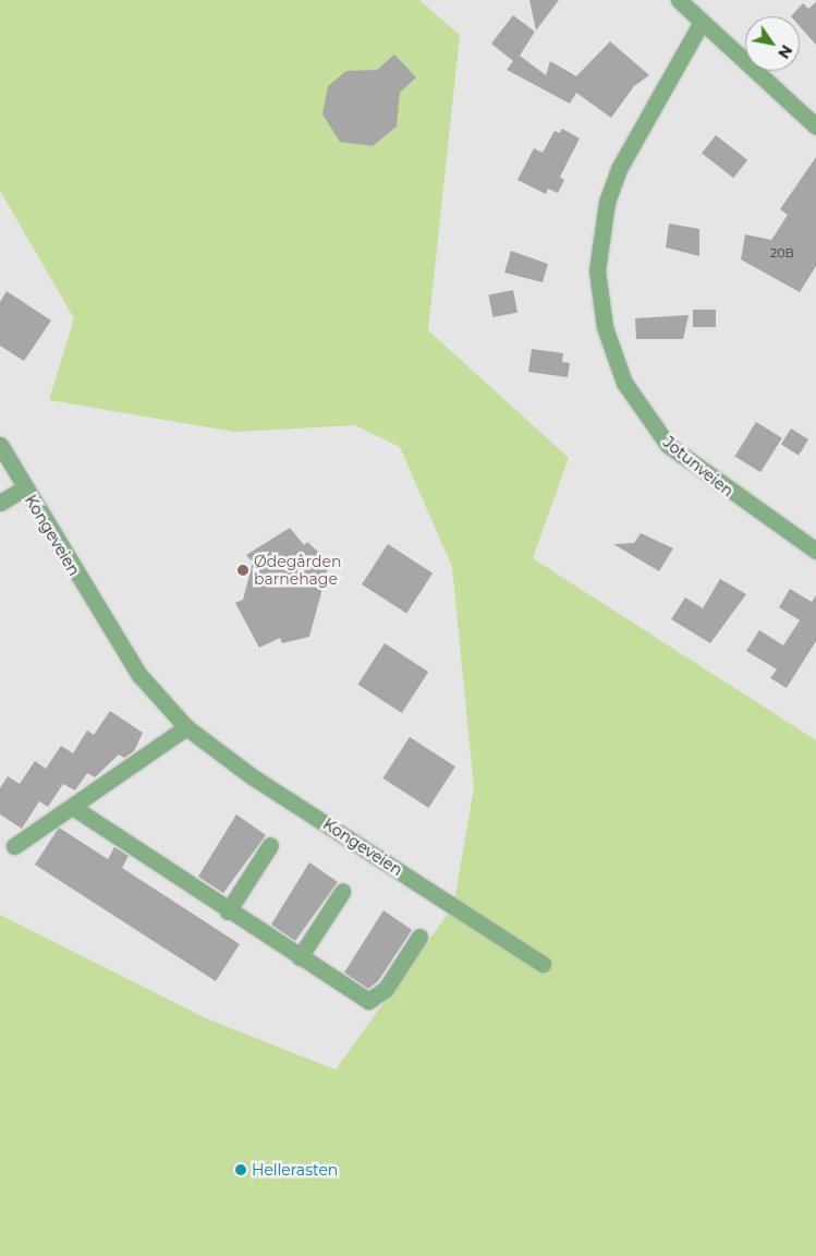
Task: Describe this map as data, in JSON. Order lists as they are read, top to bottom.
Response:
{
  "streets": {
    "street": ["Jotunveien", "Kongeveien"]
  },
  "places": ["Ødegården barnehage", "Hellerasten"],
  "house_numbers": ["20B"],
  "north": "bottom right"
}
